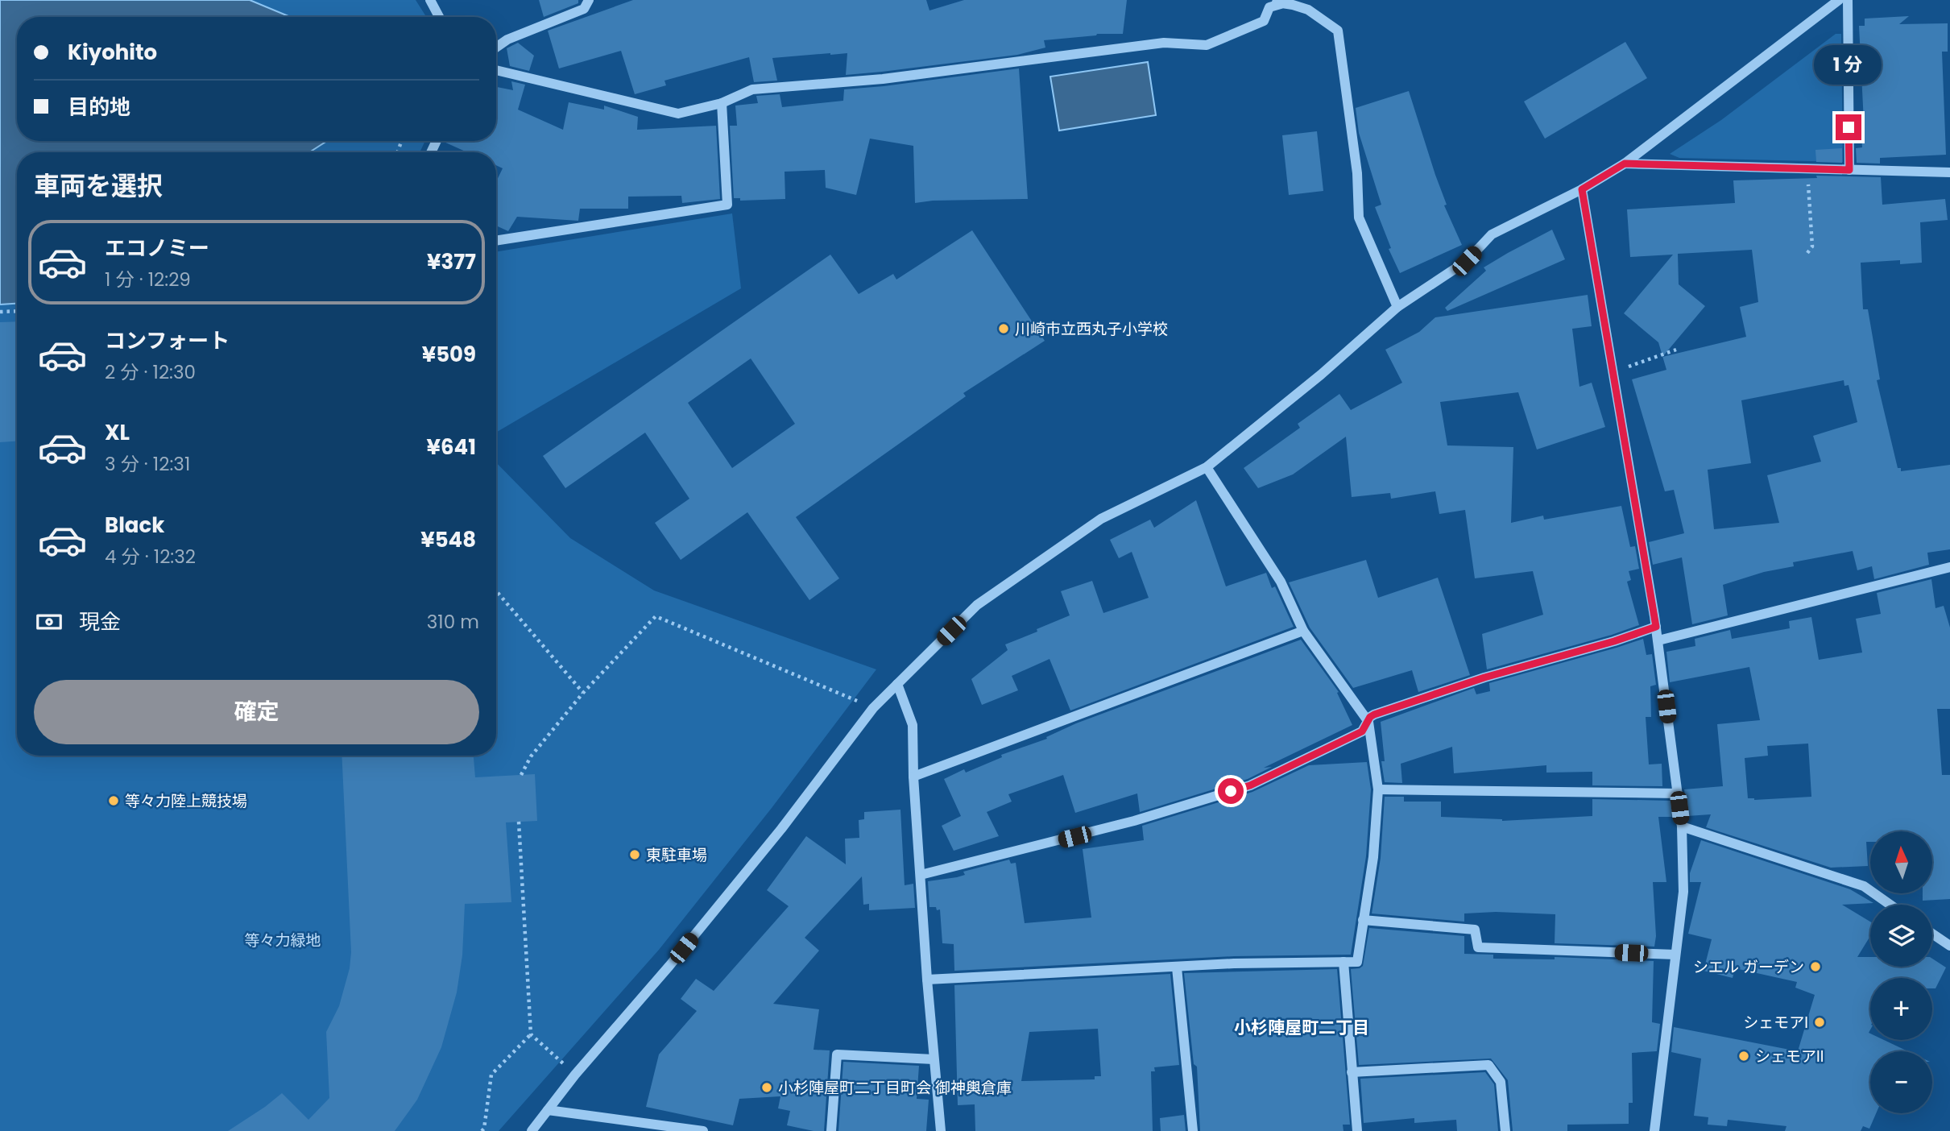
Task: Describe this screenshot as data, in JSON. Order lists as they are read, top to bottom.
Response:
{
  "districts": ["小杉陣屋町二丁目"],
  "parks": ["等々力緑地"],
  "places": [
    "川崎市立西丸子小学校",
    "等々力陸上競技場",
    "東駐車場",
    "シエル ガーデン",
    "シェモアI",
    "シェモアII",
    "小杉陣屋町二丁目町会 御神輿倉庫"
  ],
  "north": "top",
  "page": {
    "banner": ["Kiyohito", "目的地"],
    "bubble": "1 分",
    "heading": "車両を選択",
    "list": [
      {
        "name": "エコノミー",
        "note": "1 分 · 12:29",
        "value": "¥377"
      },
      {
        "name": "コンフォート",
        "note": "2 分 · 12:30",
        "value": "¥509"
      },
      {
        "name": "XL",
        "note": "3 分 · 12:31",
        "value": "¥641"
      },
      {
        "name": "Black",
        "note": "4 分 · 12:32",
        "value": "¥548"
      }
    ],
    "pay": ["現金", "310 m"],
    "buttons": "確定",
    "map_buttons": ["+", "−"]
  }
}
